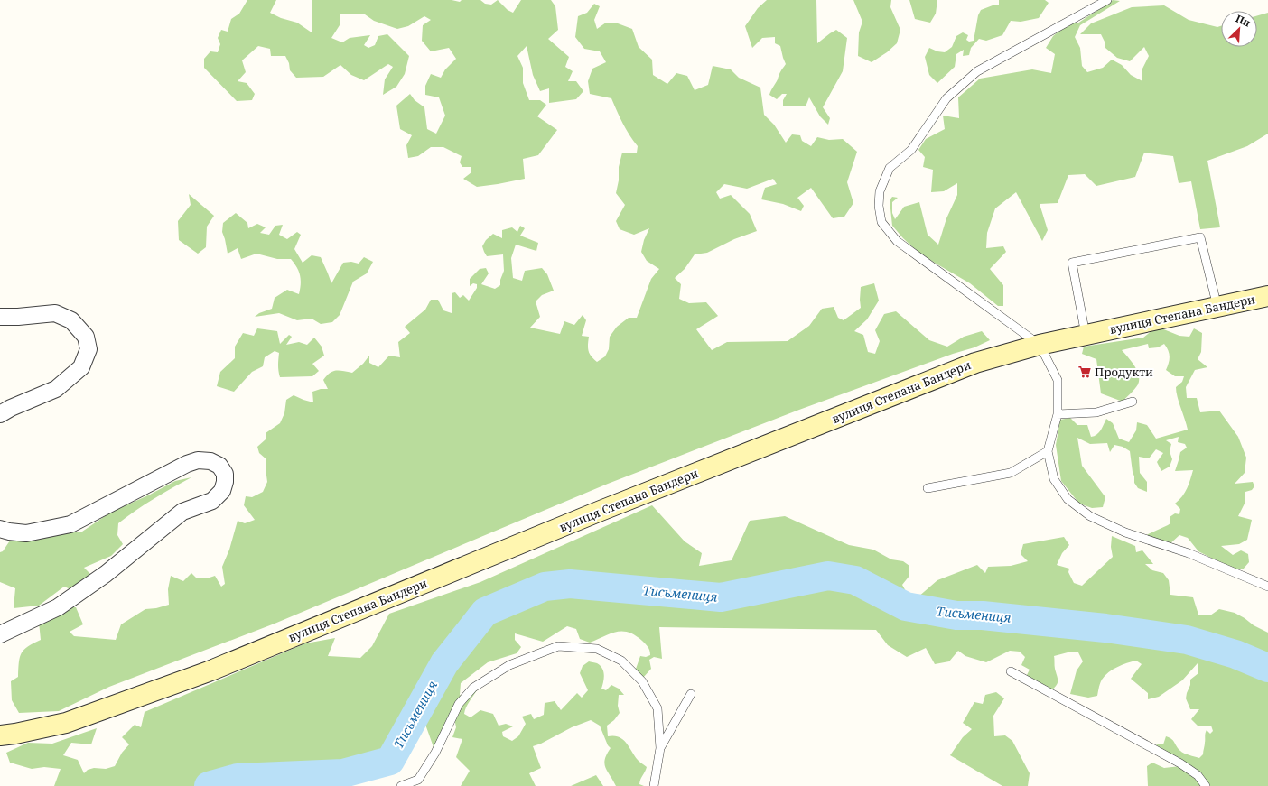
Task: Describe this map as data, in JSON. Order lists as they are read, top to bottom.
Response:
{
  "streets": {
    "main road": ["вулиця Степана Бандери"]
  },
  "water": ["Тисьмениця"],
  "places": {
    "supermarket": ["Продукти"]
  },
  "north": "top right"
}
